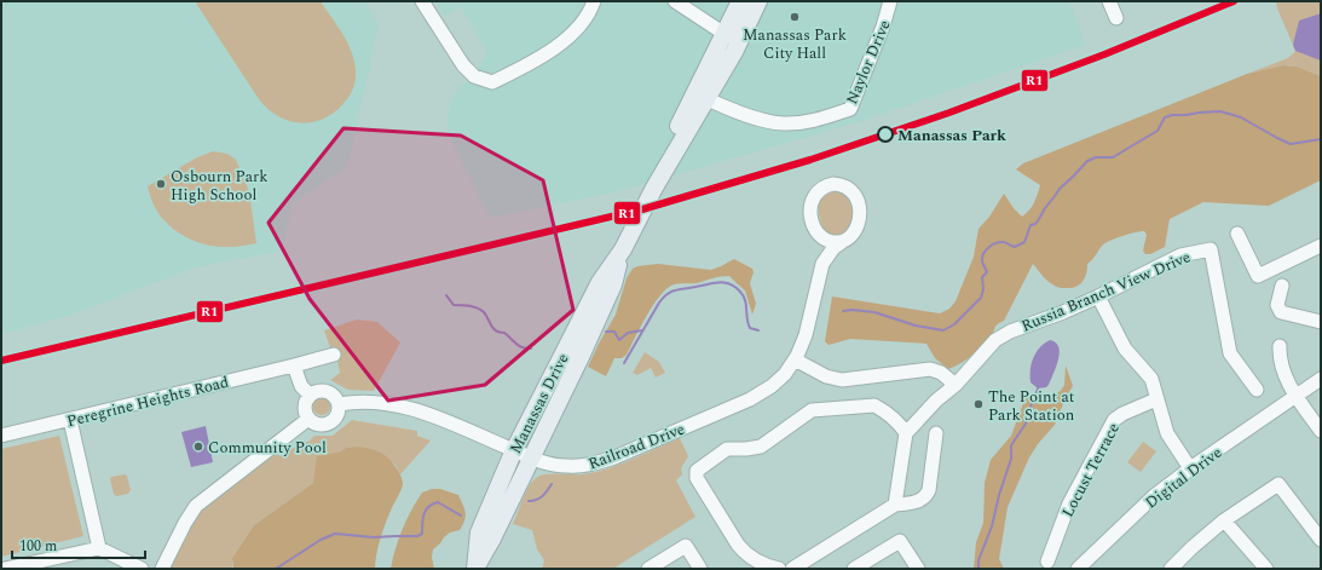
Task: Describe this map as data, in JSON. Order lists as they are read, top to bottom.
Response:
{
  "streets": {
    "main road": ["Manassas Drive"],
    "street": [
      "Naylor Drive",
      "Russia Branch View Drive",
      "Peregrine Heights Road",
      "Railroad Drive",
      "Locust Terrace",
      "Digital Drive"
    ]
  },
  "crossings": [
    ["Naylor Drive", "Manassas Drive"],
    ["Manassas Drive", "Railroad Drive"]
  ],
  "places": [
    "Manassas Park City Hall",
    "Manassas Park",
    "Osbourn Park High School",
    "The Point at Park Station",
    "Community Pool"
  ],
  "lines": ["transit line R1"],
  "scale_bar": "100 m"
}
